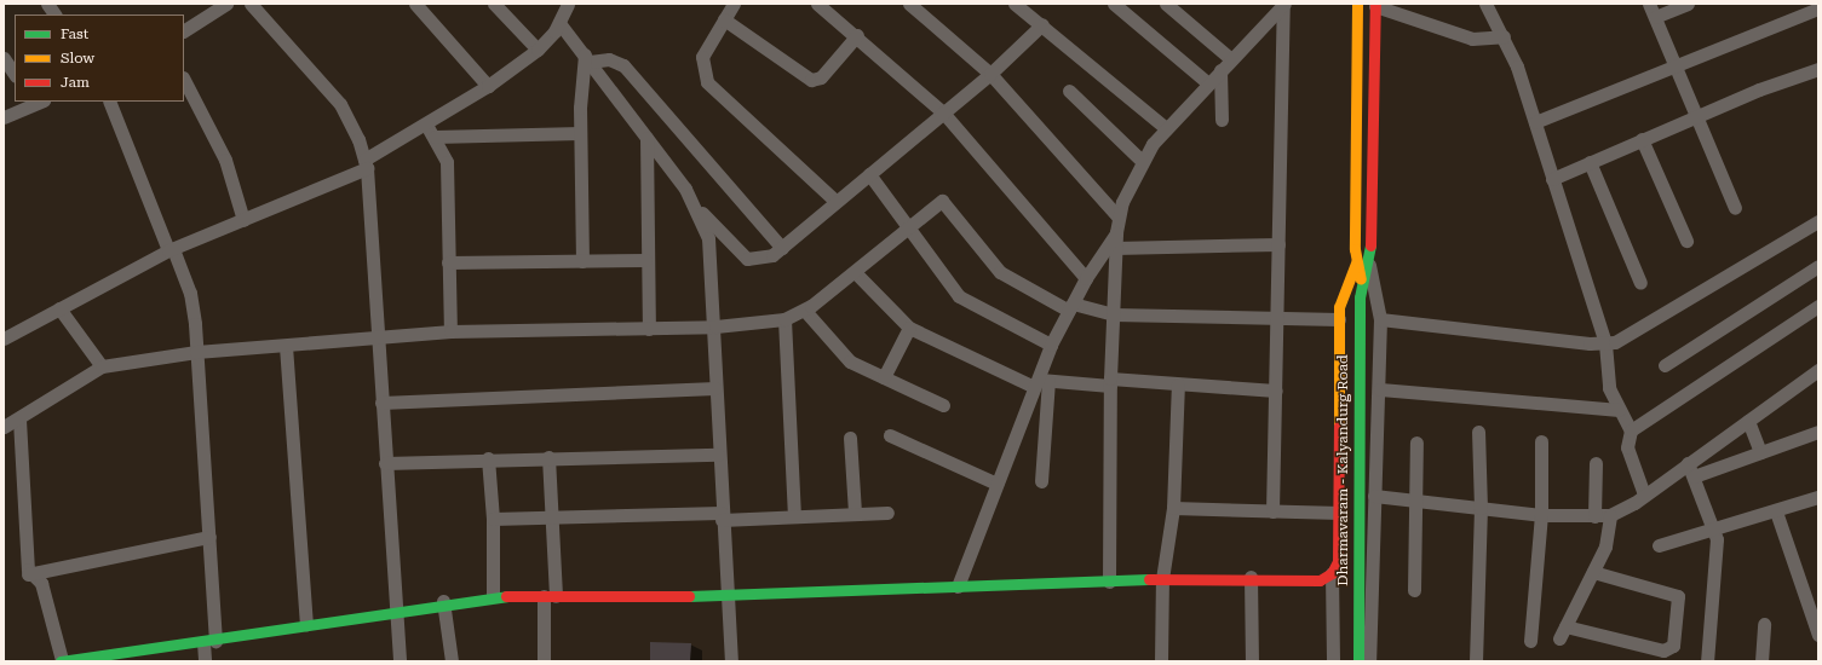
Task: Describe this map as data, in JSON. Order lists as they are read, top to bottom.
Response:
{
  "streets": {
    "street": ["Dharmavaram - Kalyandurg Road"]
  },
  "legend": ["Fast", "Slow", "Jam"]
}
